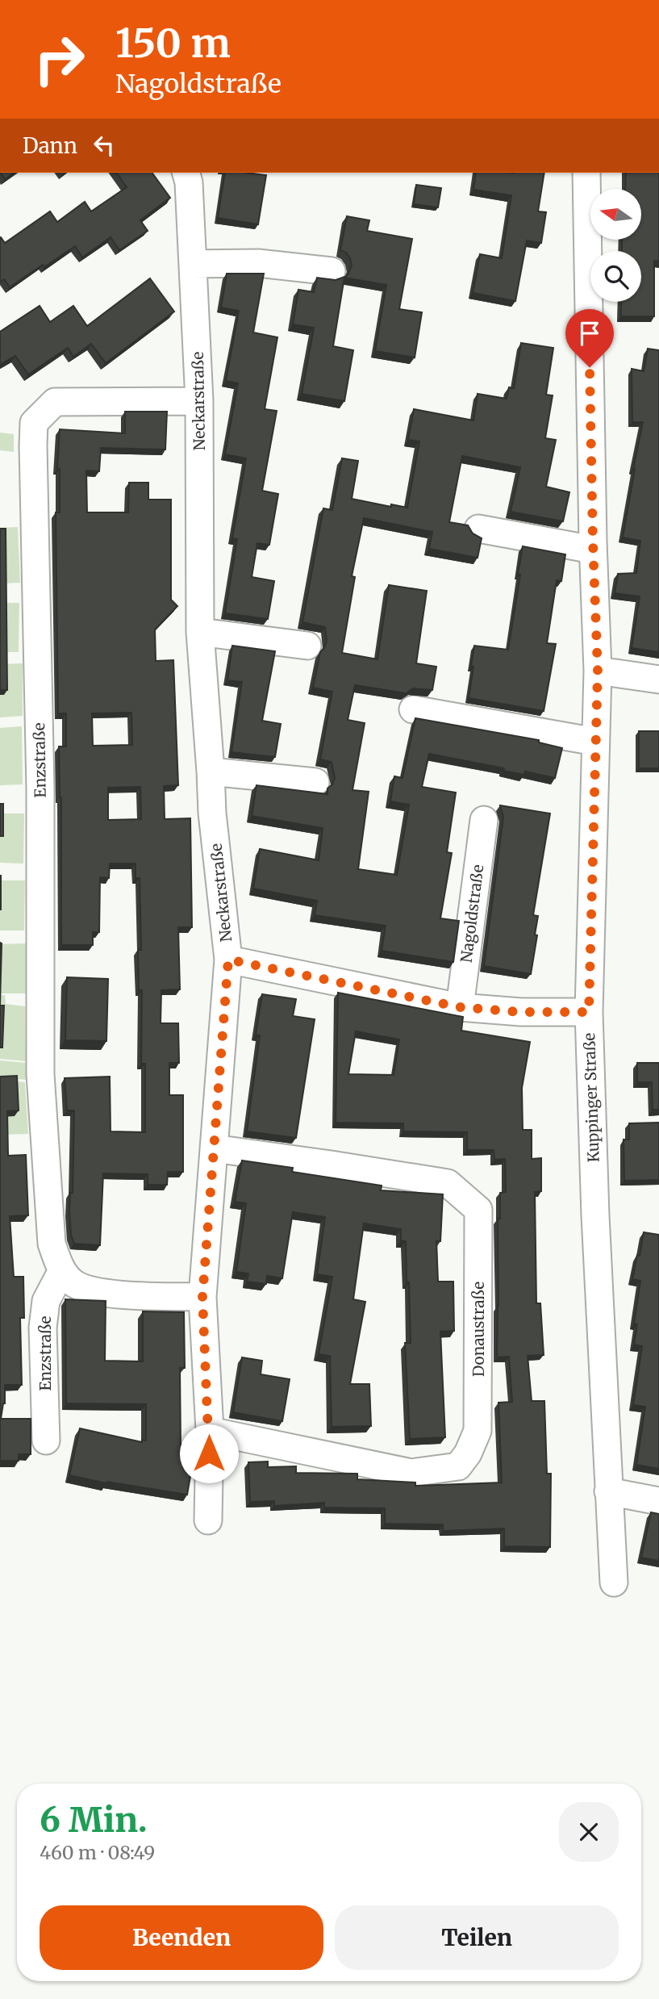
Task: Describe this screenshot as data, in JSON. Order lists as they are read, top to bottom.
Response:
{
  "streets": {
    "street": [
      "Neckarstraße",
      "Enzstraße",
      "Nagoldstraße",
      "Kuppinger Straße",
      "Donaustraße"
    ]
  },
  "crossings": [
    ["Neckarstraße", "Enzstraße"],
    ["Neckarstraße", "Donaustraße"]
  ],
  "north": "left",
  "page": {
    "turn": ["150 m", "Nagoldstraße"],
    "then": "Dann",
    "heading": ["6 Min.", "460 m · 08:49"],
    "buttons": ["Beenden", "Teilen"]
  }
}
